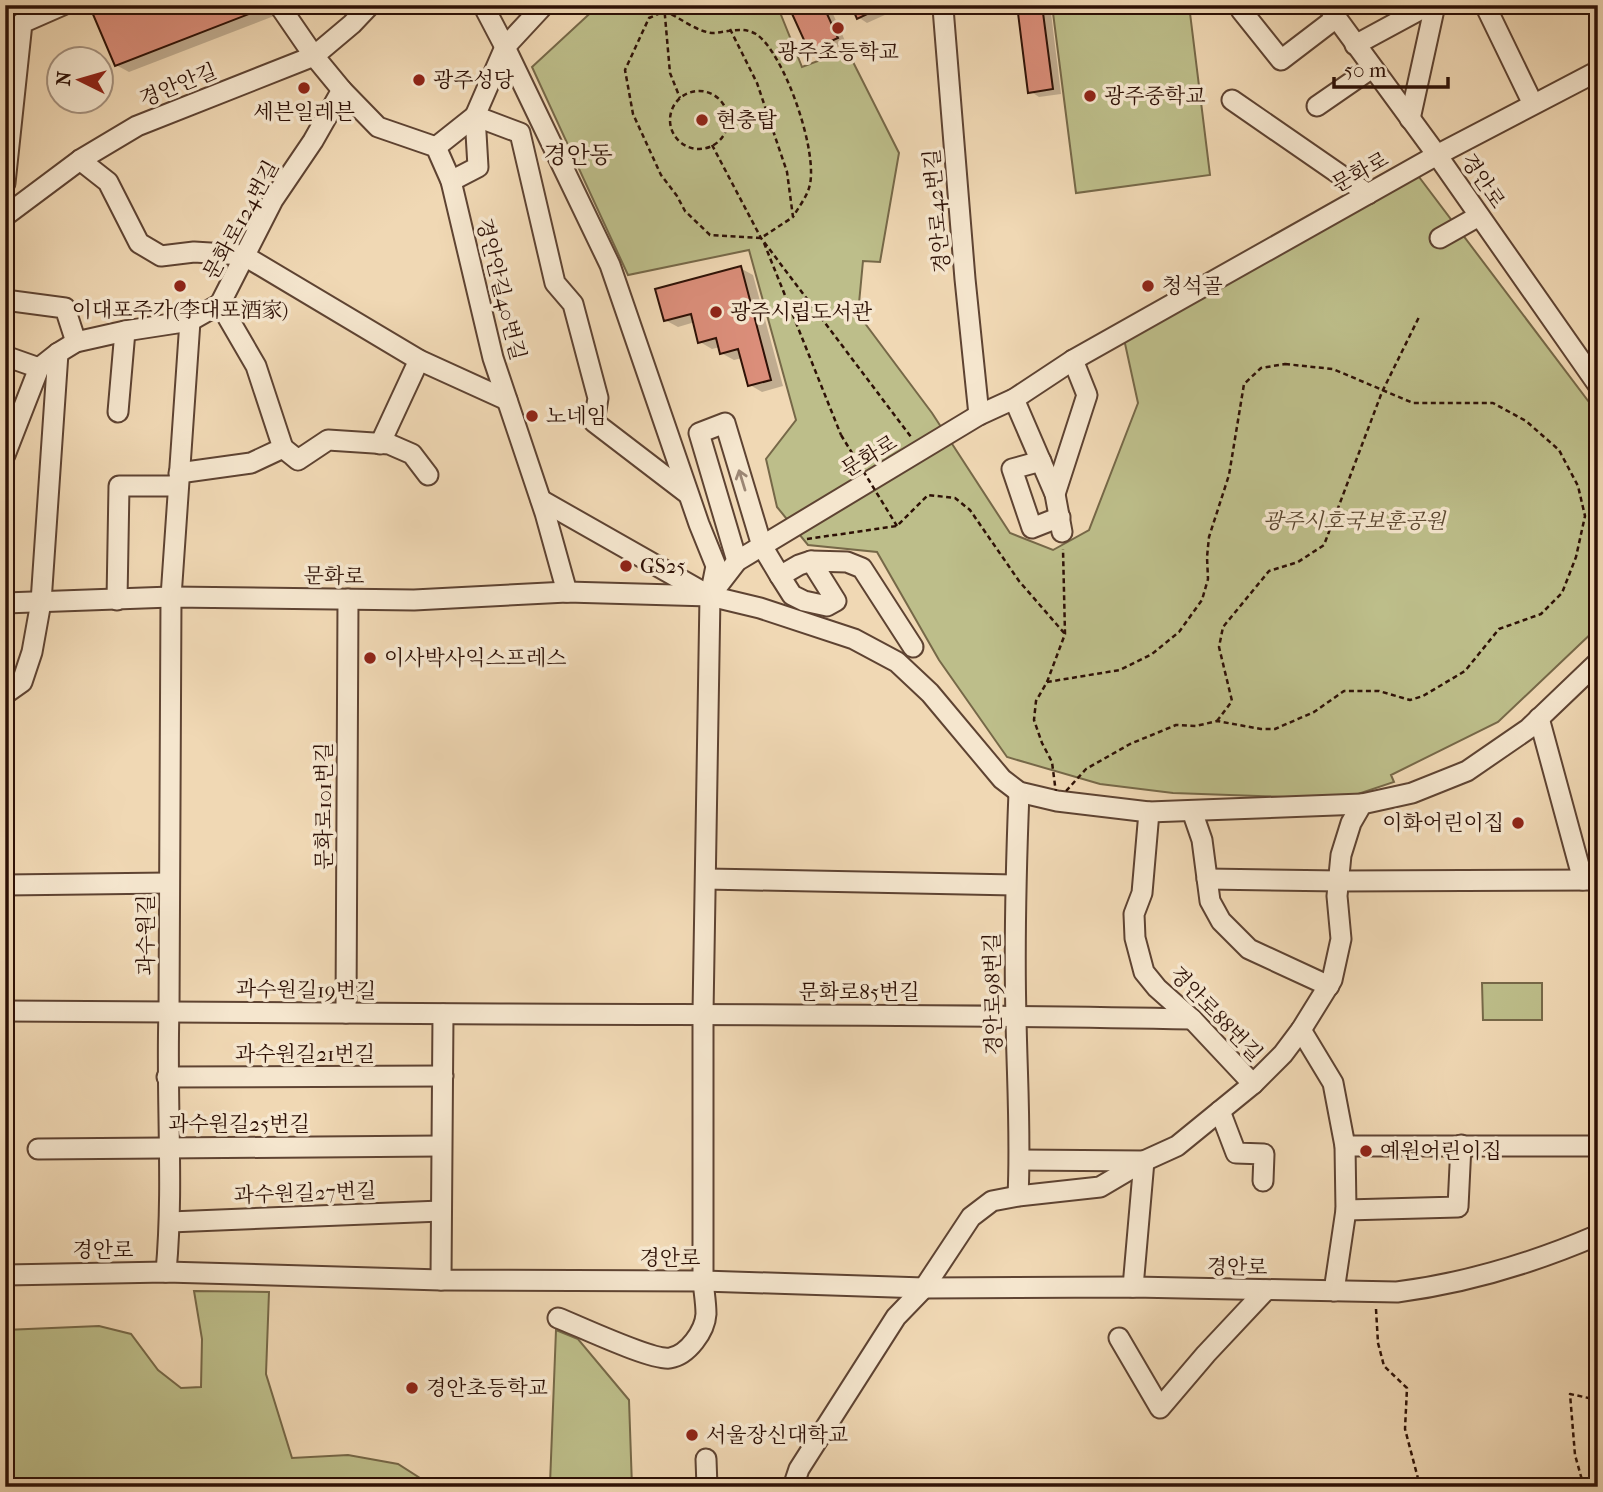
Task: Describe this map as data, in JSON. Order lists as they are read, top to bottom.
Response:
{
  "streets": {
    "street": [
      "경안안길",
      "문화로",
      "경안로",
      "경안로42번길",
      "문화로124번길",
      "경안안길40번길",
      "문화로101번길",
      "과수원길",
      "과수원길19번길",
      "문화로85번길",
      "경안로98번길",
      "경안로88번길",
      "과수원길21번길",
      "과수원길25번길",
      "과수원길27번길"
    ]
  },
  "crossings": [
    ["문화로", "경안로"],
    ["문화로", "경안로42번길"],
    ["문화로", "경안안길40번길"],
    ["문화로", "문화로101번길"],
    ["문화로", "과수원길"],
    ["경안로", "과수원길"],
    ["경안로", "경안로88번길"],
    ["문화로101번길", "과수원길19번길"],
    ["과수원길", "과수원길19번길"],
    ["과수원길", "과수원길21번길"],
    ["과수원길", "과수원길25번길"],
    ["과수원길", "과수원길27번길"],
    ["과수원길19번길", "문화로85번길"],
    ["문화로85번길", "경안로98번길"],
    ["문화로85번길", "경안로88번길"],
    ["경안로98번길", "경안로88번길"]
  ],
  "districts": ["경안동"],
  "parks": ["광주시호국보훈공원"],
  "places": [
    "광주초등학교",
    "광주성당",
    "세븐일레븐",
    "광주중학교",
    "현충탑",
    "이대포주가(李대포酒家)",
    "청석골",
    "광주시립도서관",
    "노네임",
    "GS25",
    "이사박사익스프레스",
    "이화어린이집",
    "예원어린이집",
    "경안초등학교",
    "서울장신대학교"
  ],
  "scale_bar": "50 m",
  "north": "left"
}
